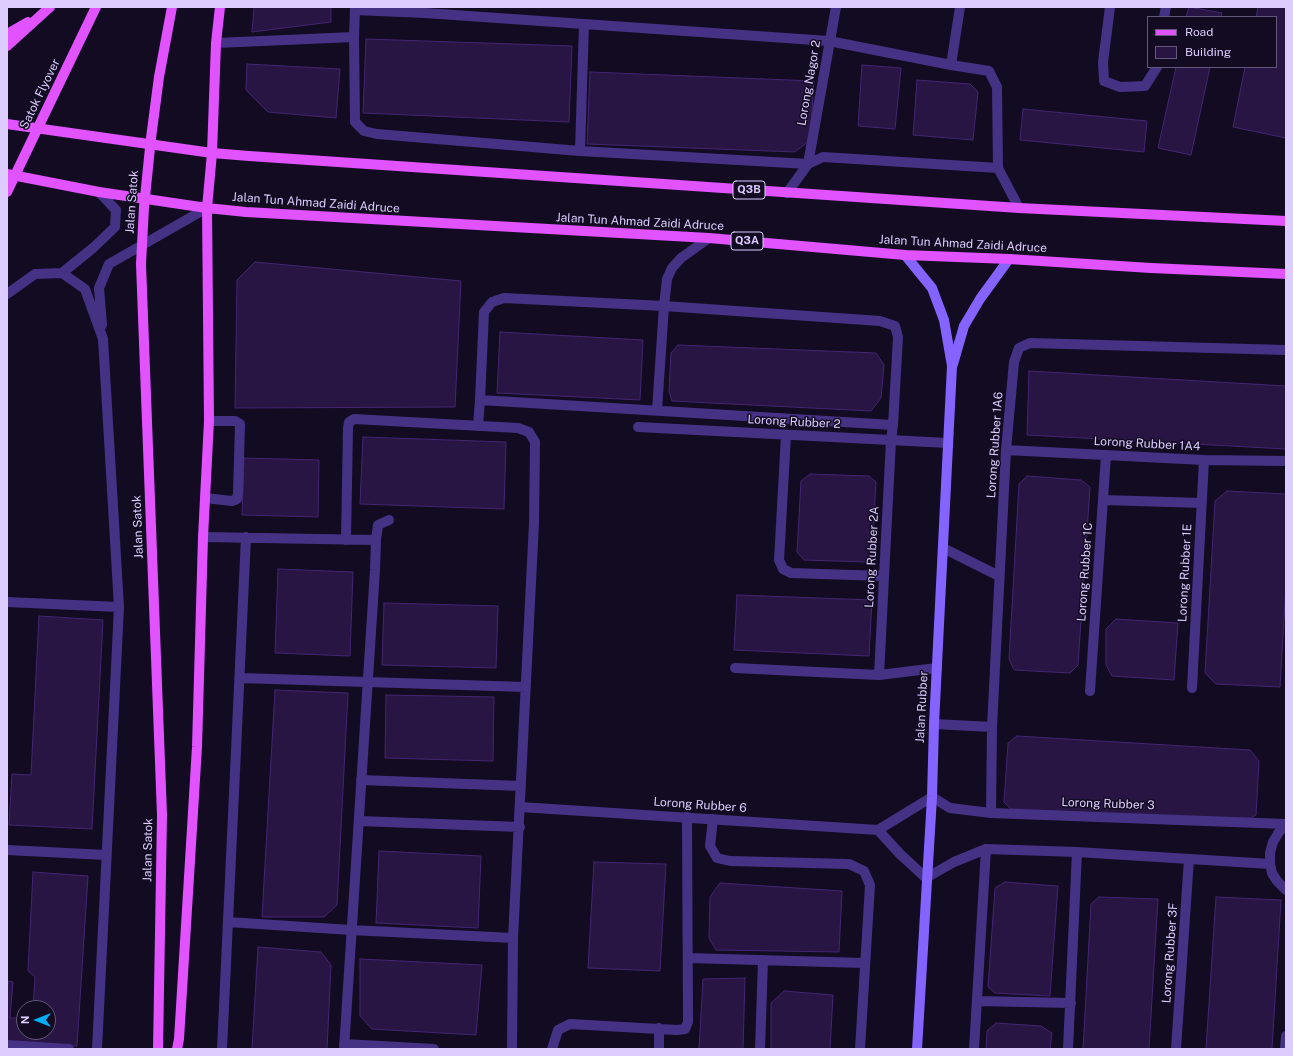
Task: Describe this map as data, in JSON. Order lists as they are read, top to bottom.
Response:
{
  "streets": {
    "main road": [
      "Satok Flyover",
      "Q3B",
      "Jalan Satok",
      "Jalan Tun Ahmad Zaidi Adruce",
      "Q3A",
      "Jalan Rubber"
    ],
    "street": [
      "Lorong Nagor 2",
      "Lorong Rubber 2",
      "Lorong Rubber 1A4",
      "Lorong Rubber 1A6",
      "Lorong Rubber 2A",
      "Lorong Rubber 1C",
      "Lorong Rubber 1E",
      "Lorong Rubber 3",
      "Lorong Rubber 6",
      "Lorong Rubber 3F"
    ]
  },
  "crossings": [
    ["Jalan Tun Ahmad Zaidi Adruce", "Jalan Rubber"],
    ["Lorong Rubber 2", "Lorong Rubber 2A"],
    ["Lorong Rubber 2", "Jalan Rubber"],
    ["Lorong Rubber 1A4", "Lorong Rubber 1A6"],
    ["Lorong Rubber 1A4", "Lorong Rubber 1C"],
    ["Lorong Rubber 1A4", "Lorong Rubber 1E"],
    ["Lorong Rubber 1A6", "Lorong Rubber 3"],
    ["Jalan Rubber", "Lorong Rubber 3"]
  ],
  "legend": ["Road", "Building"],
  "north": "left"
}
